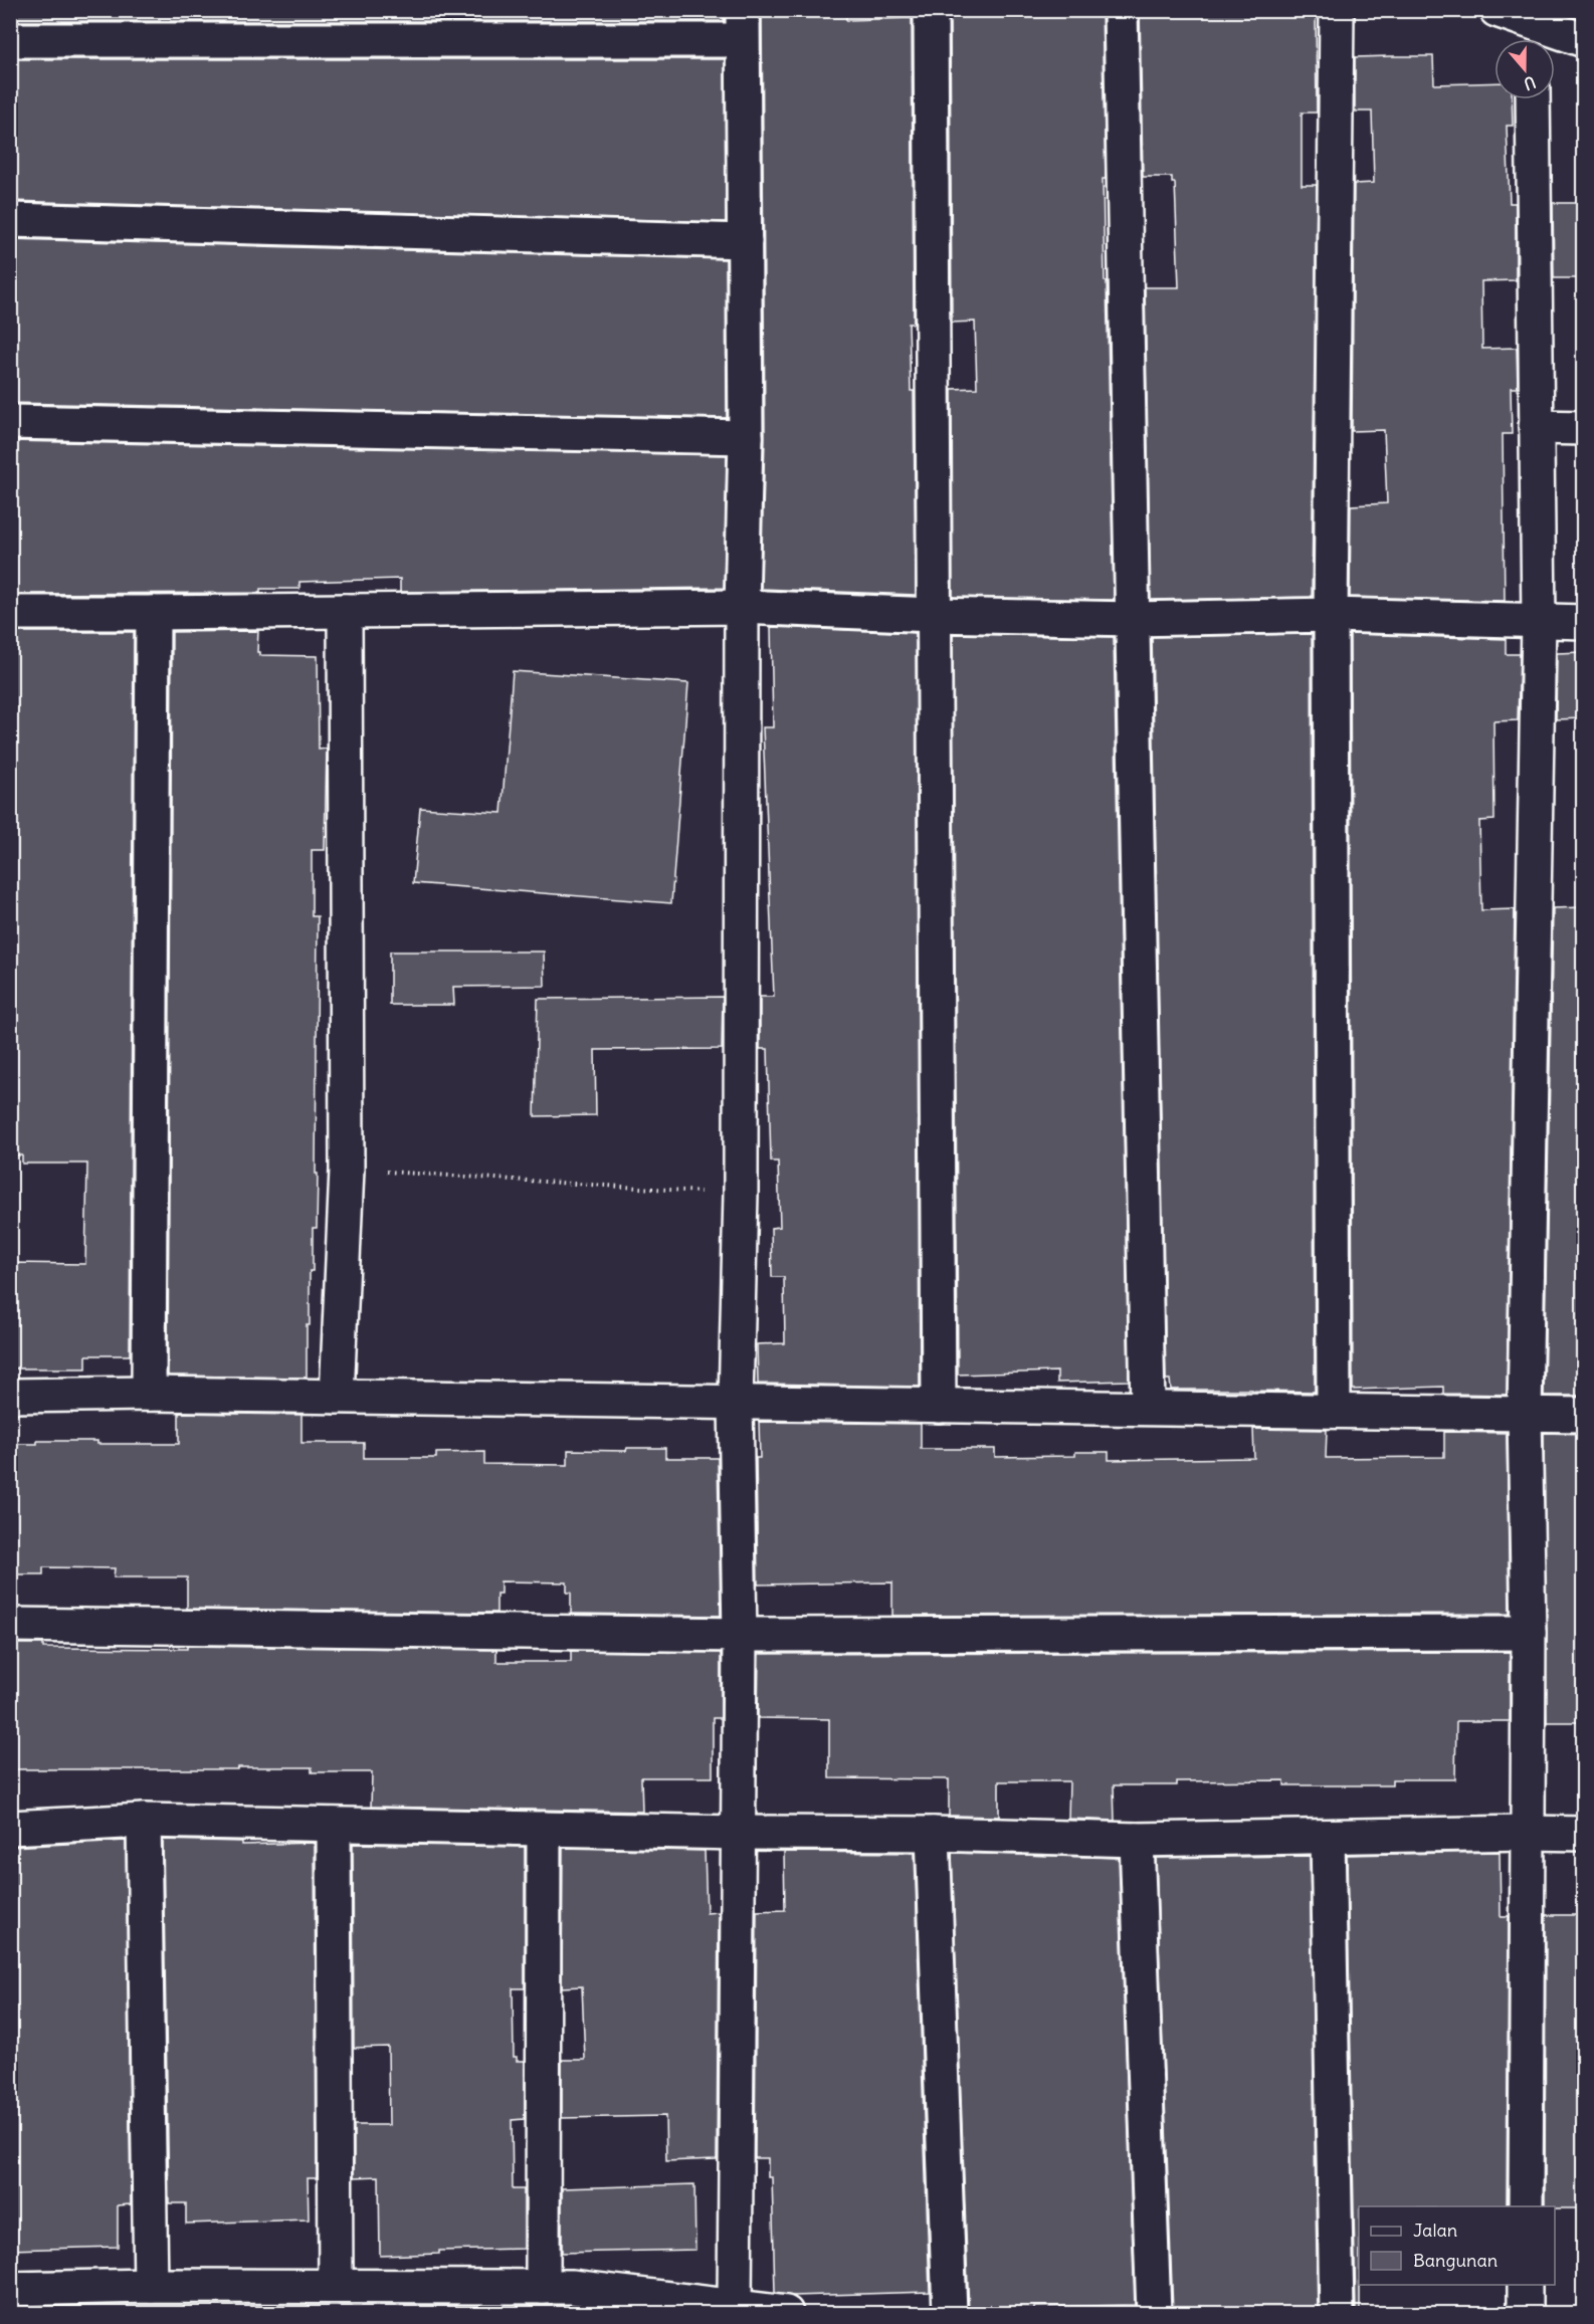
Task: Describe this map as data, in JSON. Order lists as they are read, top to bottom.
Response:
{
  "legend": ["Jalan", "Bangunan"],
  "north": "bottom"
}
